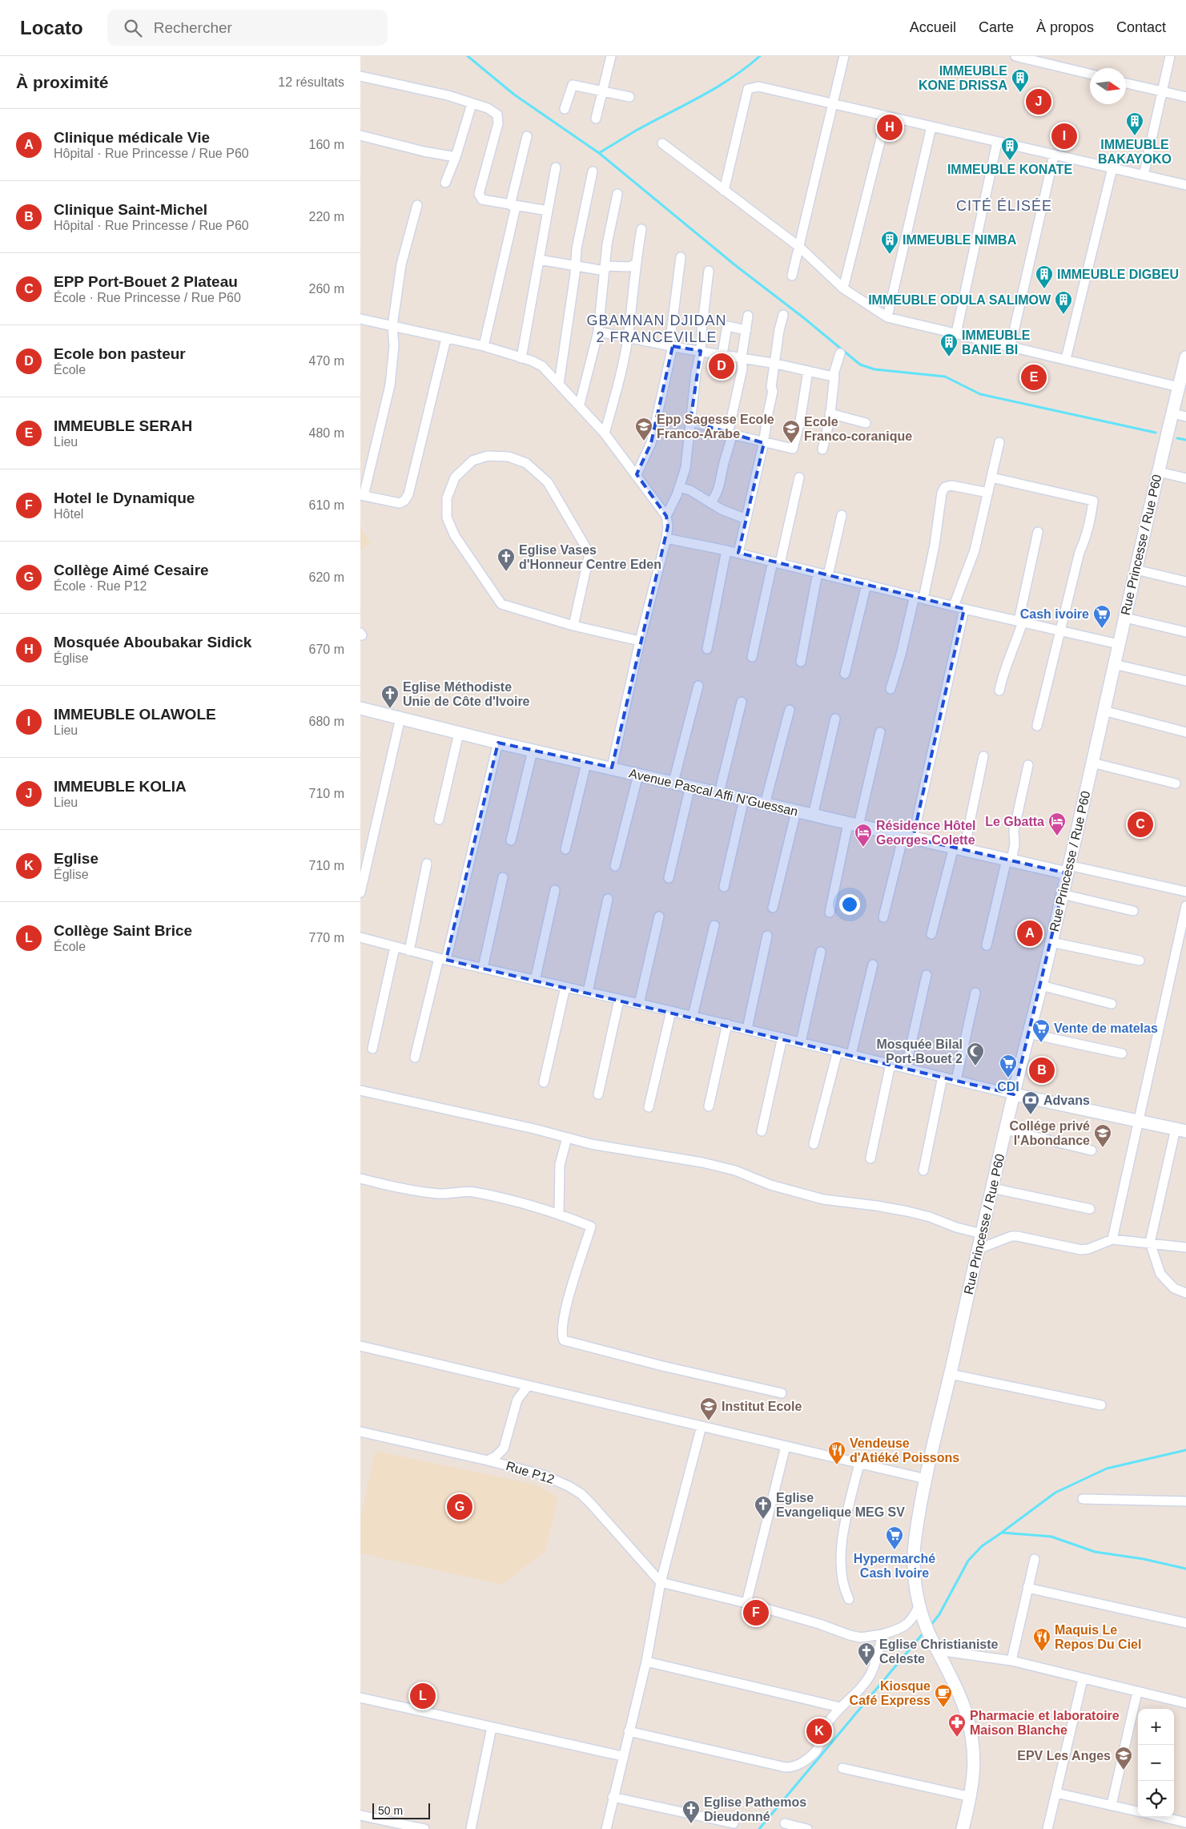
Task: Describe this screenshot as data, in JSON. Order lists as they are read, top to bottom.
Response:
{
  "streets": {
    "street": ["Rue Princesse / Rue P60", "Avenue Pascal Affi N'Guessan", "Rue P12"]
  },
  "crossings": [
    ["Rue Princesse / Rue P60", "Avenue Pascal Affi N'Guessan"]
  ],
  "districts": ["CITÉ ÉLISÉE", "GBAMNAN DJIDAN 2 FRANCEVILLE"],
  "places": {
    "building": [
      "IMMEUBLE KONE DRISSA",
      "IMMEUBLE BAKAYOKO",
      "IMMEUBLE KONATE",
      "IMMEUBLE NIMBA",
      "IMMEUBLE DIGBEU",
      "IMMEUBLE ODULA SALIMOW",
      "IMMEUBLE BANIE BI"
    ],
    "school or university": [
      "Epp Sagesse Ecole Franco-Arabe",
      "Ecole Franco-coranique",
      "Collége privé l'Abondance",
      "Institut Ecole",
      "EPV Les Anges"
    ],
    "church": [
      "Eglise Vases d'Honneur Centre Eden",
      "Eglise Méthodiste Unie de Côte d'Ivoire",
      "Eglise Evangelique MEG SV",
      "Eglise Christianiste Celeste",
      "Eglise Pathemos Dieudonné"
    ],
    "supermarket": [
      "Cash ivoire",
      "Vente de matelas",
      "CDI",
      "Hypermarché Cash Ivoire"
    ],
    "hotel": ["Le Gbatta", "Résidence Hôtel Georges Colette"],
    "mosque": ["Mosquée Bilal Port-Bouet 2"],
    "bank": ["Advans"],
    "restaurant": ["Vendeuse d'Atiéké Poissons", "Maquis Le Repos Du Ciel"],
    "cafe": ["Kiosque Café Express"],
    "pharmacy": ["Pharmacie et laboratoire Maison Blanche"]
  },
  "scale_bar": "50 m",
  "north": "right",
  "page": {
    "header": "Locato",
    "search": "Rechercher",
    "nav": [
      "Accueil",
      "Carte",
      "À propos",
      "Contact"
    ],
    "heading": ["À proximité", "12 résultats"],
    "pins": [
      "J",
      "H",
      "I",
      "D",
      "E",
      "C",
      "A",
      "B",
      "G",
      "F",
      "L",
      "K"
    ],
    "list": [
      {
        "mark": "A",
        "name": "Clinique médicale Vie",
        "note": "Hôpital · Rue Princesse / Rue P60",
        "value": "160 m"
      },
      {
        "mark": "B",
        "name": "Clinique Saint-Michel",
        "note": "Hôpital · Rue Princesse / Rue P60",
        "value": "220 m"
      },
      {
        "mark": "C",
        "name": "EPP Port-Bouet 2 Plateau",
        "note": "École · Rue Princesse / Rue P60",
        "value": "260 m"
      },
      {
        "mark": "D",
        "name": "Ecole bon pasteur",
        "note": "École",
        "value": "470 m"
      },
      {
        "mark": "E",
        "name": "IMMEUBLE SERAH",
        "note": "Lieu",
        "value": "480 m"
      },
      {
        "mark": "F",
        "name": "Hotel le Dynamique",
        "note": "Hôtel",
        "value": "610 m"
      },
      {
        "mark": "G",
        "name": "Collège Aimé Cesaire",
        "note": "École · Rue P12",
        "value": "620 m"
      },
      {
        "mark": "H",
        "name": "Mosquée Aboubakar Sidick",
        "note": "Église",
        "value": "670 m"
      },
      {
        "mark": "I",
        "name": "IMMEUBLE OLAWOLE",
        "note": "Lieu",
        "value": "680 m"
      },
      {
        "mark": "J",
        "name": "IMMEUBLE KOLIA",
        "note": "Lieu",
        "value": "710 m"
      },
      {
        "mark": "K",
        "name": "Eglise",
        "note": "Église",
        "value": "710 m"
      },
      {
        "mark": "L",
        "name": "Collège Saint Brice",
        "note": "École",
        "value": "770 m"
      }
    ],
    "map_buttons": ["+", "−"],
    "scale": "50 m"
  }
}
